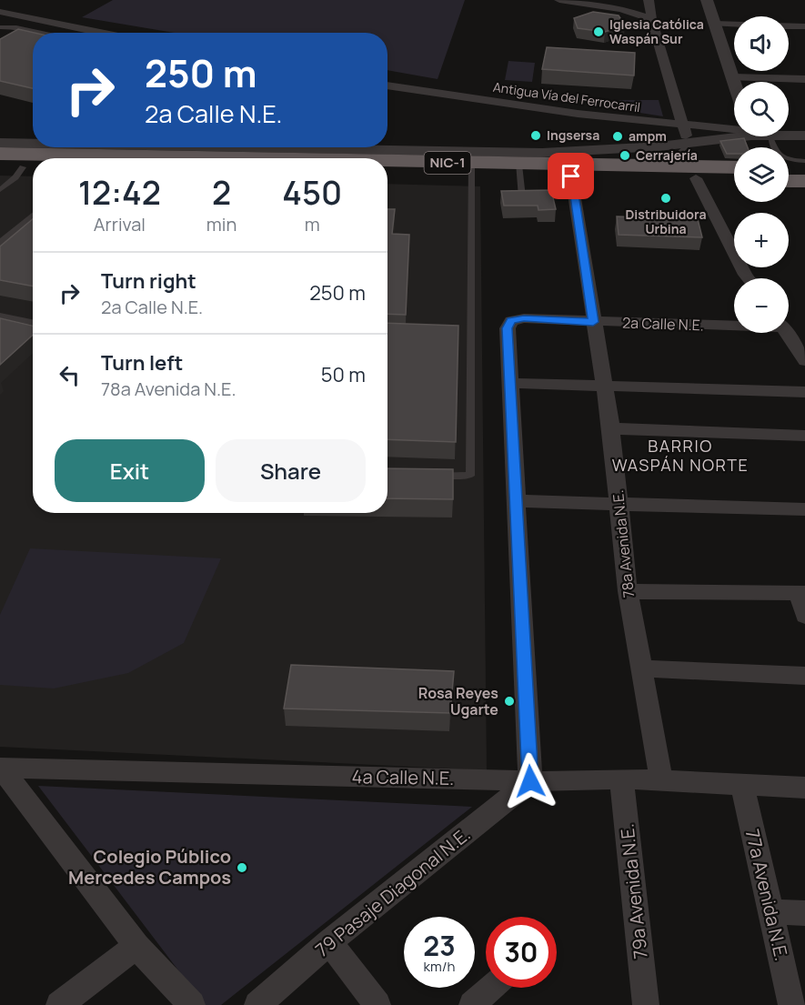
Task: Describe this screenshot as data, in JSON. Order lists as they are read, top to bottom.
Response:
{
  "streets": {
    "highway": ["NIC-1"],
    "street": [
      "Antigua Vía del Ferrocarril",
      "2a Calle N.E.",
      "78a Avenida N.E.",
      "4a Calle N.E.",
      "79a Avenida N.E.",
      "79 Pasaje Diagonal N.E.",
      "77a Avenida N.E."
    ]
  },
  "crossings": [
    ["NIC-1", "78a Avenida N.E."],
    ["2a Calle N.E.", "78a Avenida N.E."],
    ["78a Avenida N.E.", "4a Calle N.E."],
    ["4a Calle N.E.", "79a Avenida N.E."],
    ["4a Calle N.E.", "79 Pasaje Diagonal N.E."],
    ["4a Calle N.E.", "77a Avenida N.E."]
  ],
  "districts": ["BARRIO WASPÁN NORTE"],
  "places": [
    "Iglesia Católica Waspán Sur",
    "Ingsersa",
    "ampm",
    "Cerrajería",
    "Distribuidora Urbina",
    "Rosa Reyes Ugarte",
    "Colegio Público Mercedes Campos"
  ],
  "page": {
    "map_buttons": ["+", "−"],
    "turn": ["250 m", "2a Calle N.E."],
    "eta": [
      "12:42",
      "Arrival",
      "2",
      "min",
      "450",
      "m"
    ],
    "list": [
      {
        "name": "Turn right",
        "note": "2a Calle N.E.",
        "value": "250 m"
      },
      {
        "name": "Turn left",
        "note": "78a Avenida N.E.",
        "value": "50 m"
      }
    ],
    "buttons": ["Exit", "Share"],
    "speed": "23 km/h",
    "limit": "30"
  }
}
